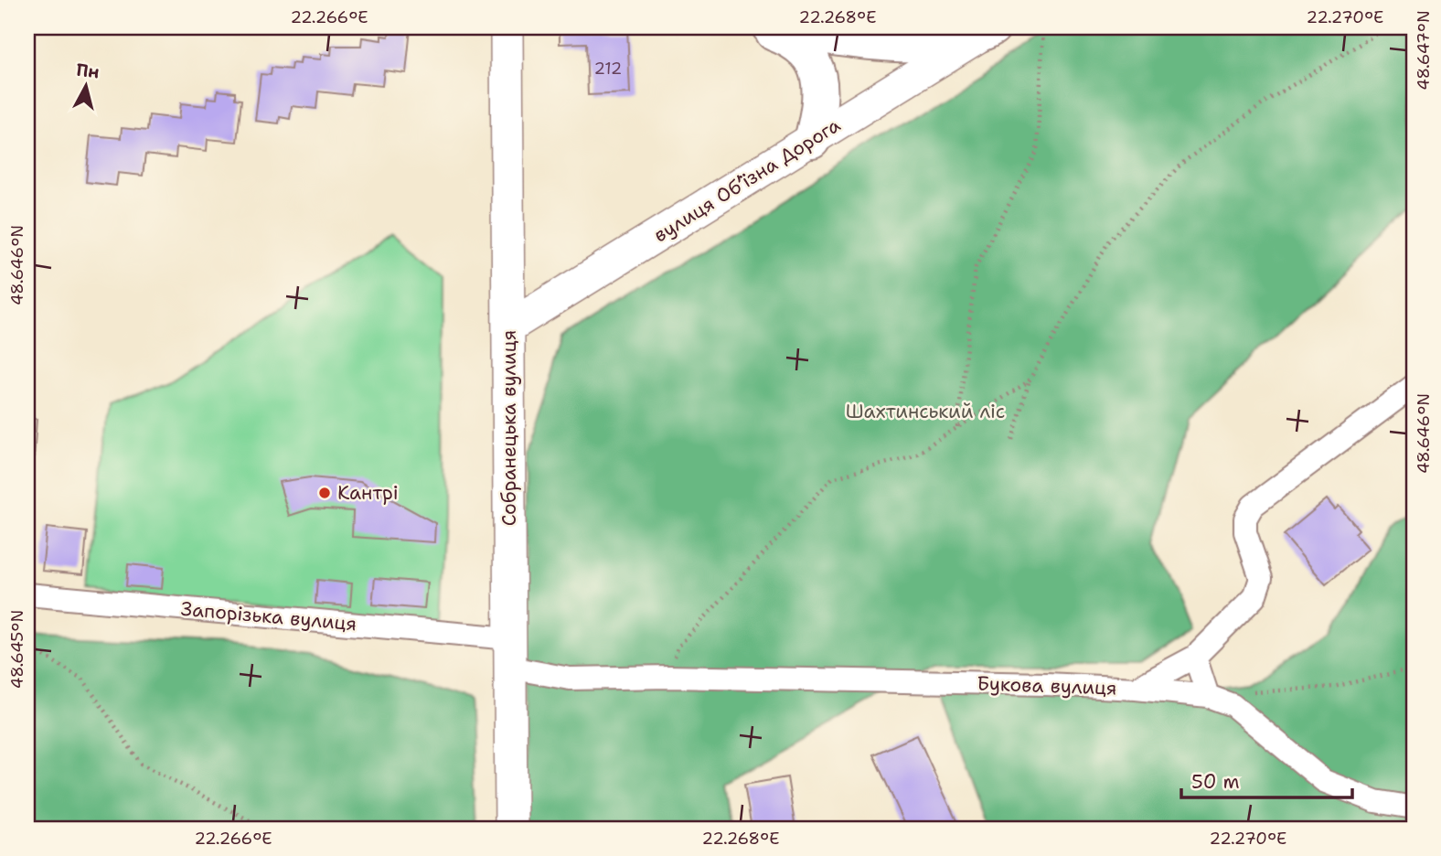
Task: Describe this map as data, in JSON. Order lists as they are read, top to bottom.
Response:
{
  "streets": {
    "highway": ["вулиця Обʼїзна Дорога"],
    "main road": ["Собранецька вулиця"],
    "street": ["Запорізька вулиця", "Букова вулиця"]
  },
  "crossings": [
    ["вулиця Обʼїзна Дорога", "Собранецька вулиця"],
    ["Собранецька вулиця", "Запорізька вулиця"],
    ["Собранецька вулиця", "Букова вулиця"],
    ["Запорізька вулиця", "Букова вулиця"]
  ],
  "parks": ["Шахтинський ліс"],
  "places": ["Кантрі"],
  "house_numbers": ["212"],
  "scale_bar": "50 m",
  "north": "top",
  "coordinates": [
    "22.266°E",
    "22.268°E",
    "22.270°E",
    "48.647°N",
    "48.646°N",
    "48.645°N"
  ]
}
